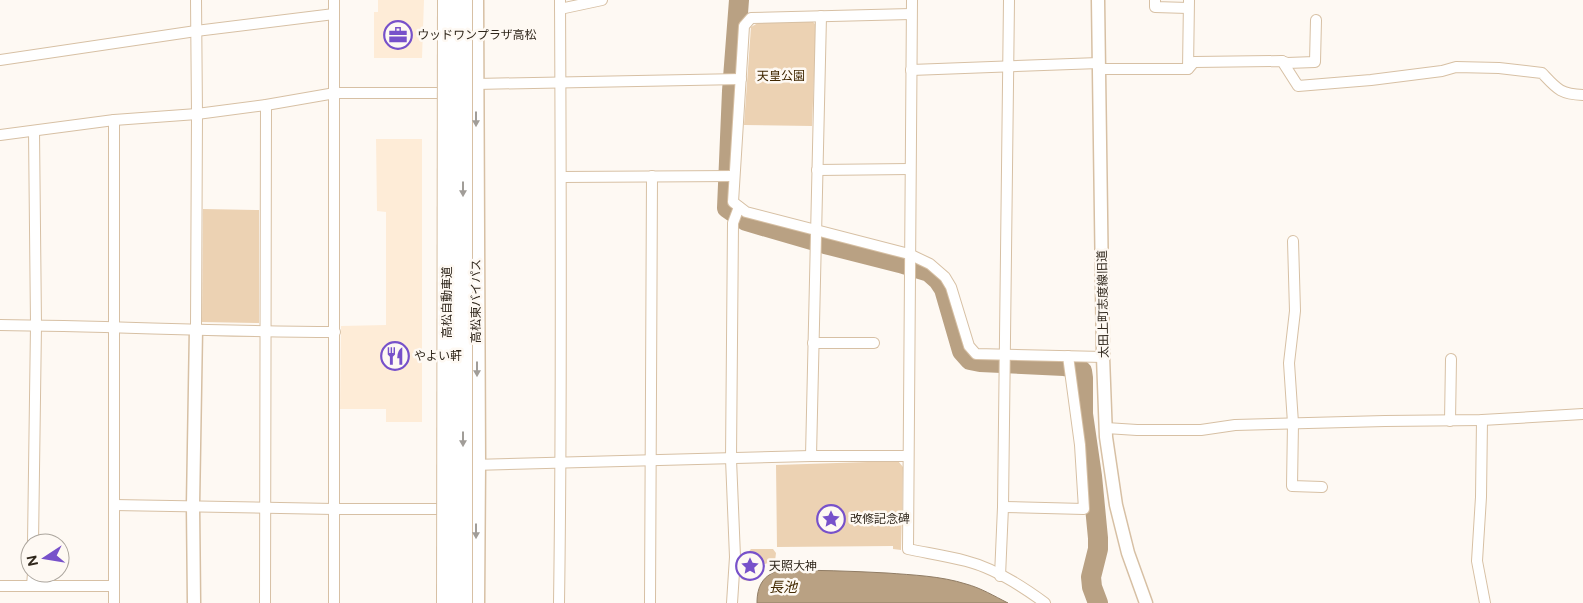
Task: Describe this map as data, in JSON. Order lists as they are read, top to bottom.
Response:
{
  "streets": {
    "highway": ["高松東バイパス", "高松自動車道"],
    "street": ["太田上町志度線旧道"]
  },
  "water": ["長池"],
  "parks": ["天皇公園"],
  "places": {
    "office": ["ウッドワンプラザ高松"],
    "restaurant": ["やよい軒"],
    "place": ["改修記念碑", "天照大神"]
  },
  "north": "left"
}
